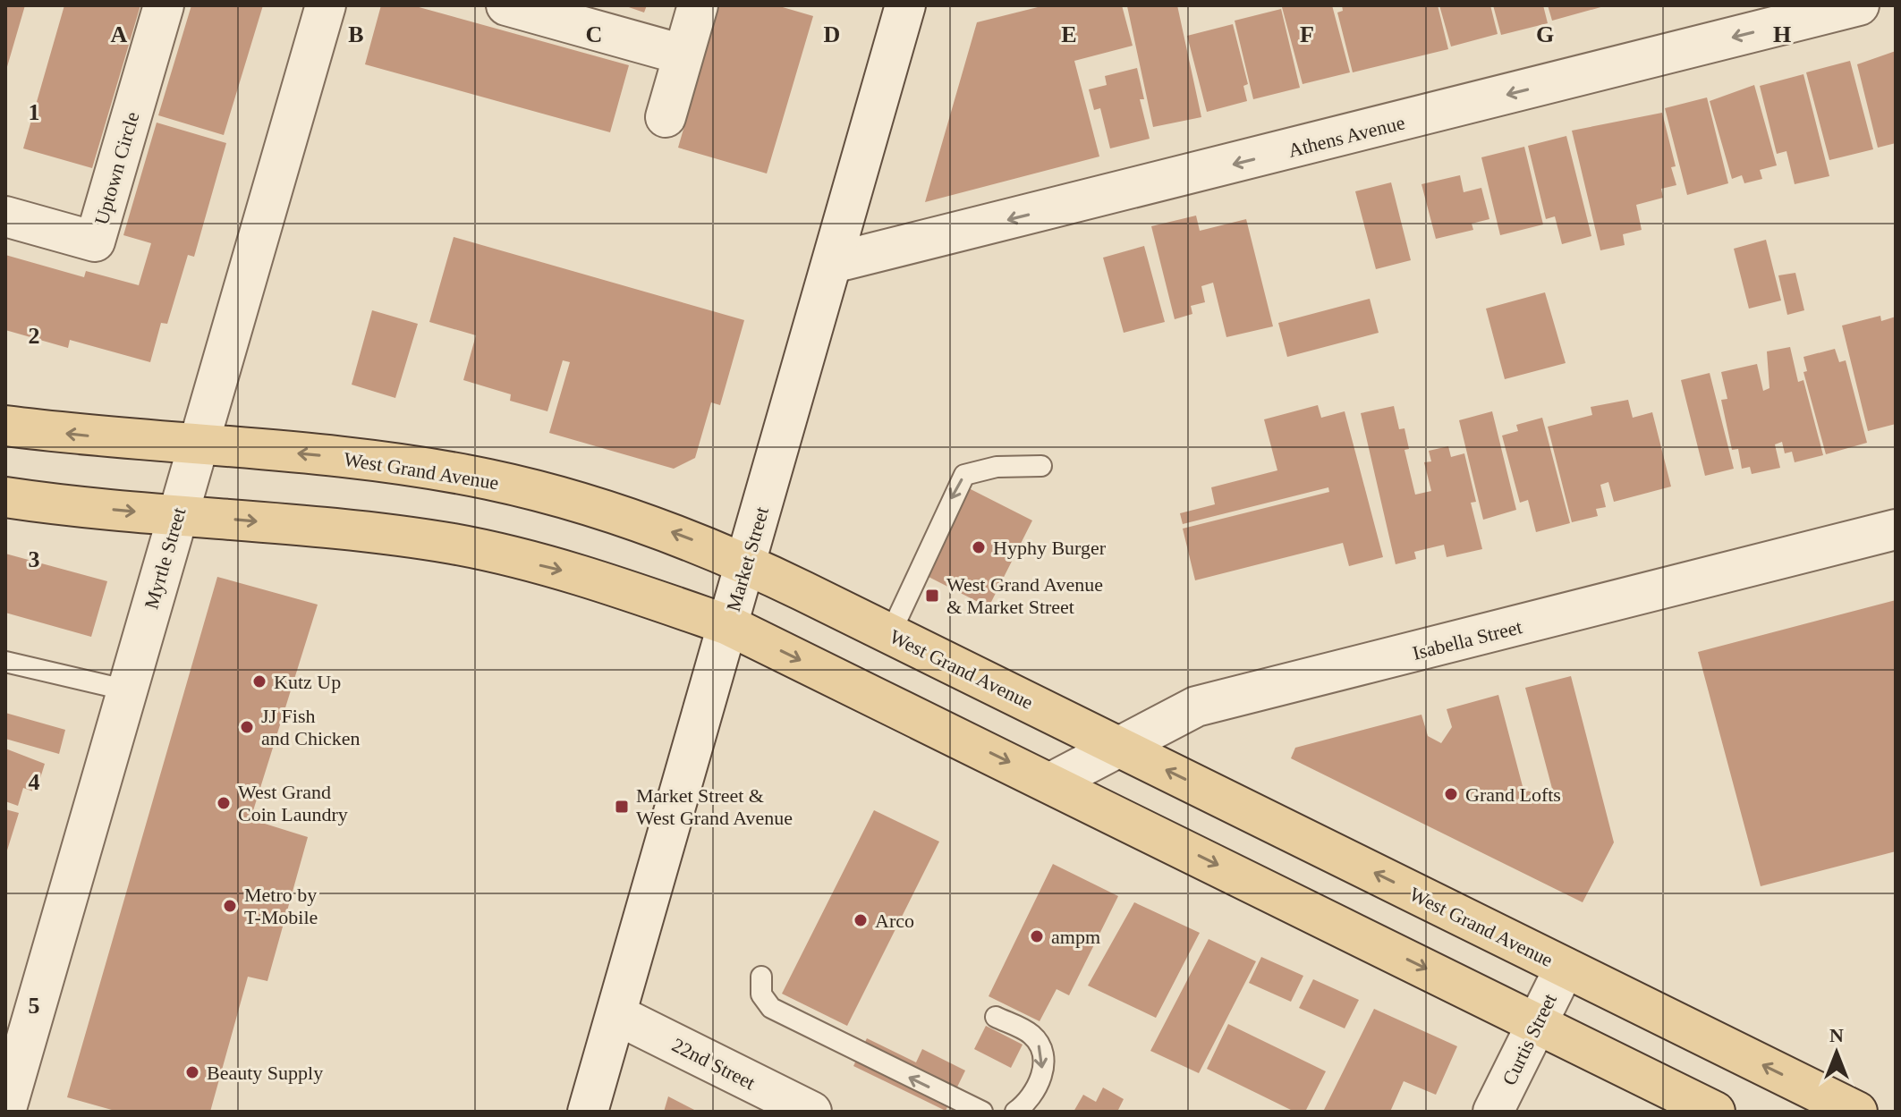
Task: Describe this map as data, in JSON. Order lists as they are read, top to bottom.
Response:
{
  "streets": {
    "main road": ["West Grand Avenue"],
    "street": [
      "Athens Avenue",
      "Uptown Circle",
      "Myrtle Street",
      "Market Street",
      "Isabella Street",
      "Curtis Street",
      "22nd Street"
    ]
  },
  "crossings": [
    ["Athens Avenue", "Market Street"],
    ["West Grand Avenue", "Myrtle Street"],
    ["West Grand Avenue", "Market Street"],
    ["West Grand Avenue", "Isabella Street"],
    ["West Grand Avenue", "Curtis Street"],
    ["Market Street", "22nd Street"]
  ],
  "one_way": ["Athens Avenue"],
  "places": {
    "other": [
      "Hyphy Burger",
      "Kutz Up",
      "JJ Fish and Chicken",
      "Grand Lofts",
      "West Grand Coin Laundry",
      "Metro by T-Mobile",
      "Arco",
      "ampm",
      "Beauty Supply"
    ],
    "transit": ["West Grand Avenue & Market Street", "Market Street & West Grand Avenue"]
  },
  "north": "top",
  "grid": {
    "columns": [
      "A",
      "B",
      "C",
      "D",
      "E",
      "F",
      "G",
      "H"
    ],
    "rows": [
      "1",
      "2",
      "3",
      "4",
      "5"
    ]
  }
}
